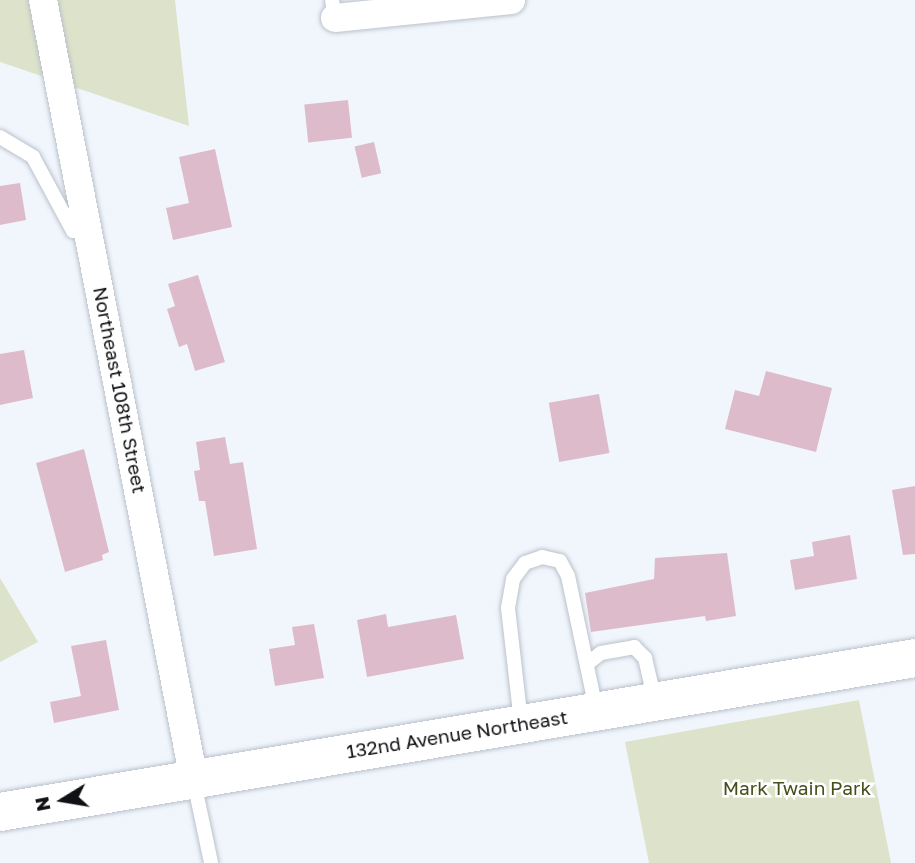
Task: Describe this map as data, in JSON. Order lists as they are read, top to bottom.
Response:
{
  "streets": {
    "street": ["Northeast 108th Street", "132nd Avenue Northeast"]
  },
  "crossings": [
    ["Northeast 108th Street", "132nd Avenue Northeast"]
  ],
  "parks": ["Mark Twain Park"],
  "north": "left"
}
